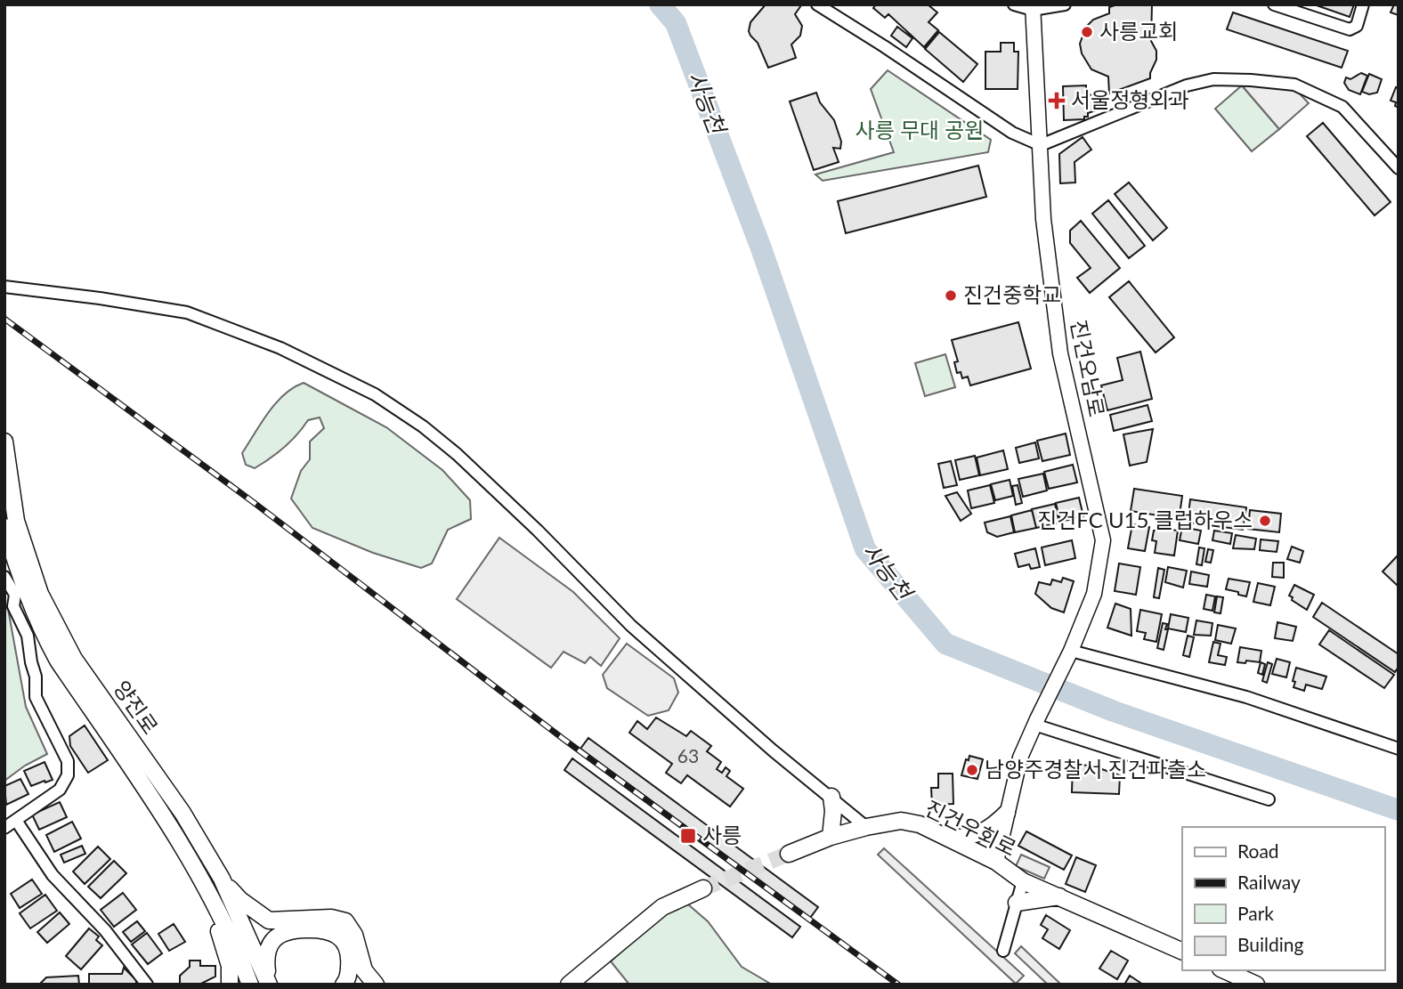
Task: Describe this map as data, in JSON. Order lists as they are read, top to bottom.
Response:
{
  "streets": {
    "main road": ["양진로", "진건우회로"],
    "street": ["진건오남로"]
  },
  "crossings": [
    ["진건오남로", "진건우회로"]
  ],
  "water": ["사능천"],
  "parks": ["사릉 무대 공원"],
  "places": {
    "other": [
      "사릉교회",
      "진건중학교",
      "진건FC U15 클럽하우스",
      "남양주경찰서 진건파출소"
    ],
    "health": ["서울정형외과"],
    "transit": ["사릉"]
  },
  "house_numbers": ["63"],
  "legend": [
    "Road",
    "Railway",
    "Park",
    "Building"
  ]
}
